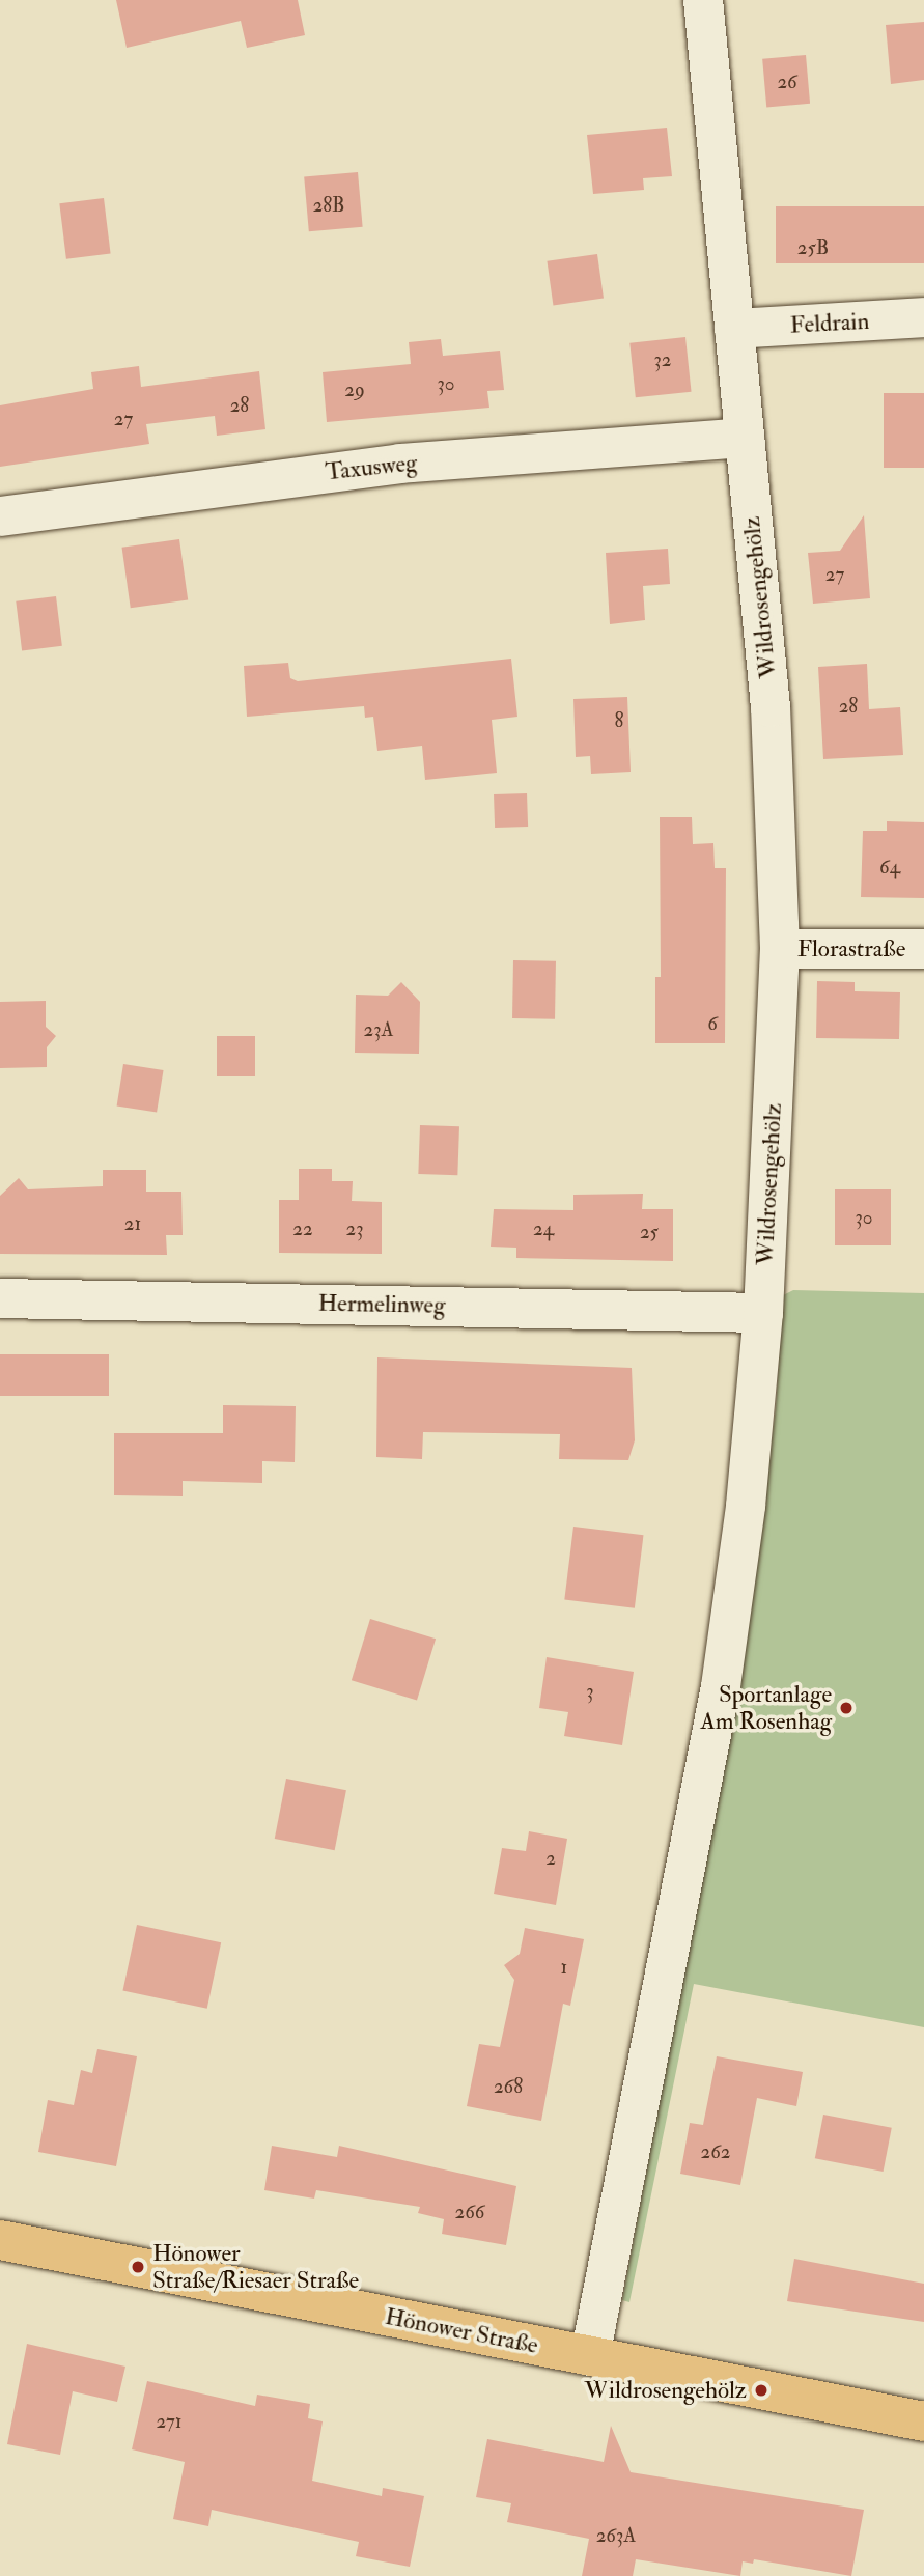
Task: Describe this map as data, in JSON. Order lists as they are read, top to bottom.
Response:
{
  "streets": {
    "main road": ["Hönower Straße"],
    "street": [
      "Feldrain",
      "Taxusweg",
      "Wildrosengehölz",
      "Florastraße",
      "Hermelinweg"
    ]
  },
  "crossings": [
    ["Feldrain", "Wildrosengehölz"],
    ["Taxusweg", "Wildrosengehölz"],
    ["Wildrosengehölz", "Florastraße"],
    ["Wildrosengehölz", "Hermelinweg"],
    ["Wildrosengehölz", "Hönower Straße"]
  ],
  "places": ["Sportanlage Am Rosenhag", "Hönower Straße/Riesaer Straße", "Wildrosengehölz"],
  "house_numbers": [
    "26",
    "28B",
    "25B",
    "32",
    "30",
    "29",
    "28",
    "27",
    "27",
    "28",
    "8",
    "64",
    "6",
    "23A",
    "30",
    "21",
    "22",
    "23",
    "24",
    "25",
    "3",
    "2",
    "1",
    "268",
    "262",
    "266",
    "271",
    "263A"
  ]
}
